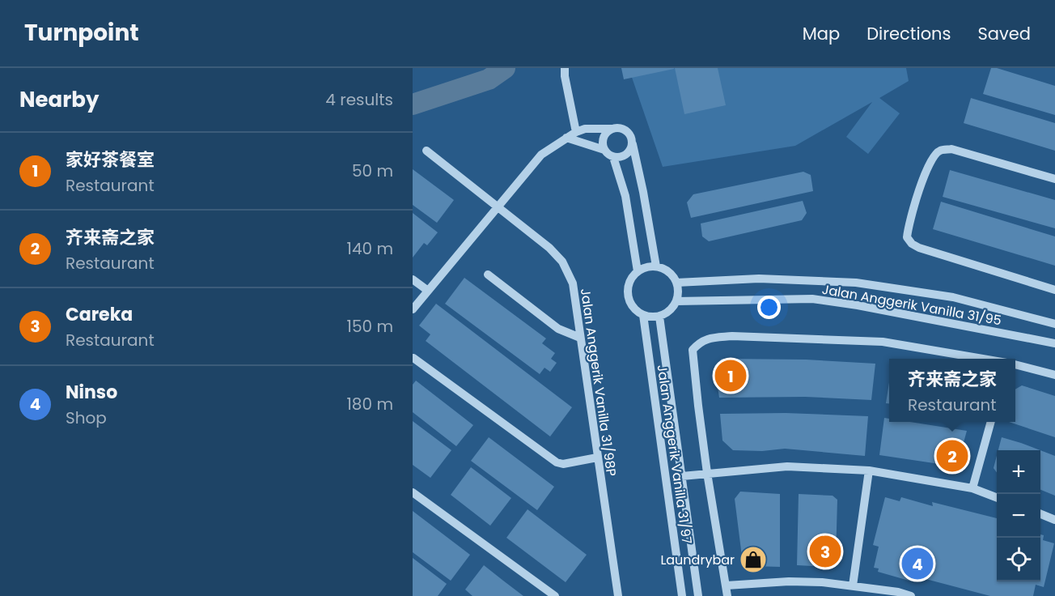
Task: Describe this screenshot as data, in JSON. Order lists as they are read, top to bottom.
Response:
{
  "streets": {
    "street": ["Jalan Anggerik Vanilla 31/95", "Jalan Anggerik Vanilla 31/98P", "Jalan Anggerik Vanilla 31/97"]
  },
  "crossings": [
    ["Jalan Anggerik Vanilla 31/95", "Jalan Anggerik Vanilla 31/97"]
  ],
  "places": {
    "shop": ["Laundrybar"]
  },
  "page": {
    "header": "Turnpoint",
    "nav": ["Map", "Directions", "Saved"],
    "heading": ["Nearby", "4 results"],
    "list": [
      {
        "mark": "1",
        "name": "家好茶餐室",
        "note": "Restaurant",
        "value": "50 m"
      },
      {
        "mark": "2",
        "name": "齐来斋之家",
        "note": "Restaurant",
        "value": "140 m"
      },
      {
        "mark": "3",
        "name": "Careka",
        "note": "Restaurant",
        "value": "150 m"
      },
      {
        "mark": "4",
        "name": "Ninso",
        "note": "Shop",
        "value": "180 m"
      }
    ],
    "pins": [
      "1",
      "2",
      "3",
      "4"
    ],
    "popup": ["齐来斋之家", "Restaurant"],
    "map_buttons": ["+", "−"]
  }
}
